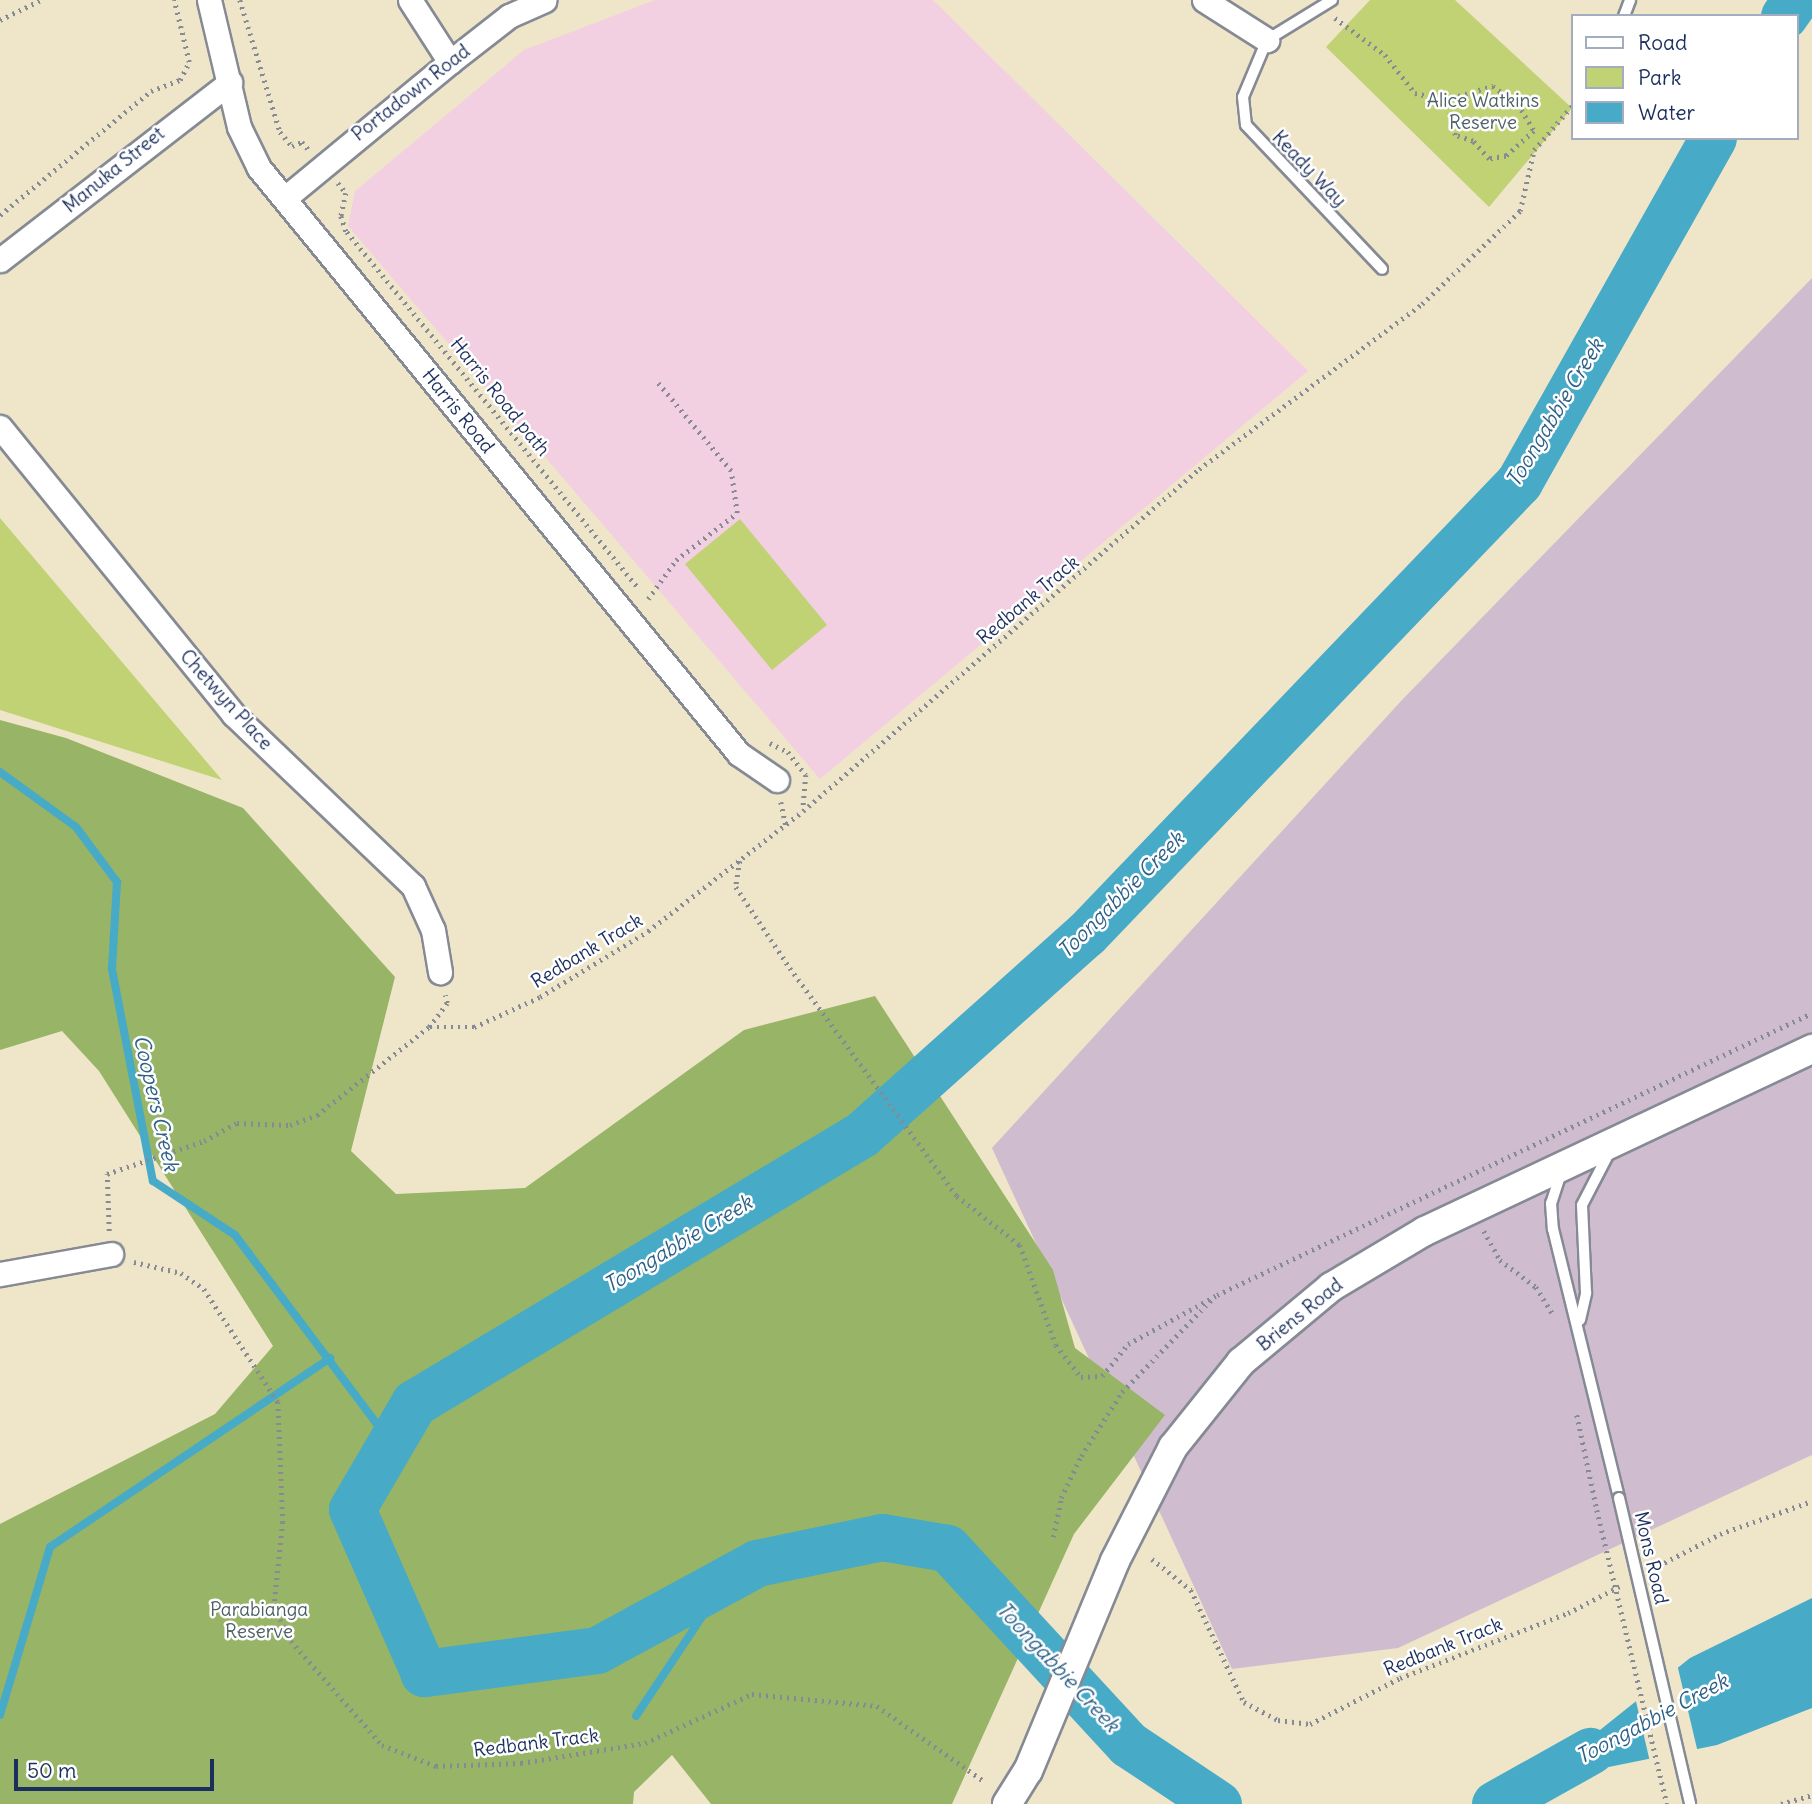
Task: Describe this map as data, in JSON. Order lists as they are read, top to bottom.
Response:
{
  "streets": {
    "street": [
      "Portadown Road",
      "Manuka Street",
      "Harris Road",
      "Chetwyn Place",
      "Briens Road"
    ],
    "lane": ["Keady Way", "Mons Road"],
    "path": ["Harris Road path", "Redbank Track"]
  },
  "crossings": [
    ["Portadown Road", "Harris Road"],
    ["Manuka Street", "Harris Road"],
    ["Briens Road", "Mons Road"]
  ],
  "water": ["Toongabbie Creek", "Coopers Creek"],
  "parks": ["Alice Watkins Reserve", "Parabianga Reserve"],
  "legend": ["Road", "Park", "Water"],
  "scale_bar": "50 m"
}
